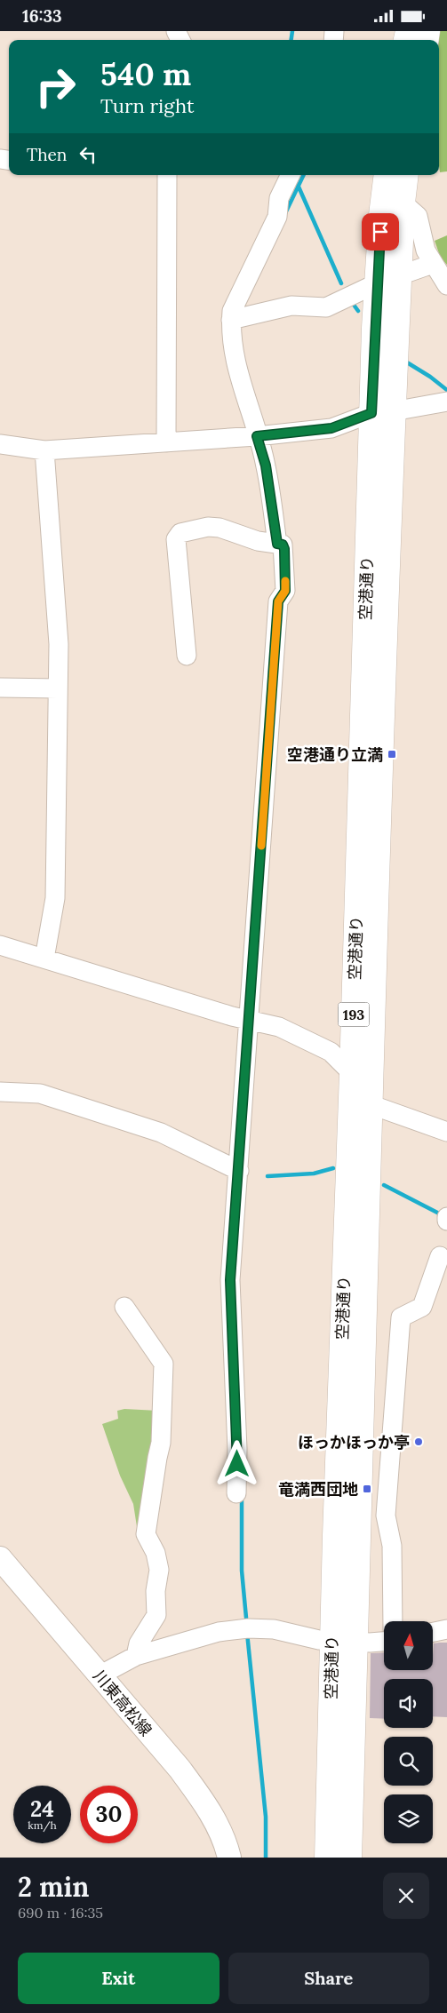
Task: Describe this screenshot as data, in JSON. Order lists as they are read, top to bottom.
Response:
{
  "streets": {
    "highway": ["空港通り", "193"],
    "main road": ["川東高松線"]
  },
  "places": {
    "transit": ["空港通り立満", "竜満西団地"],
    "other": ["ほっかほっか亭"]
  },
  "north": "top",
  "page": {
    "status": "16:33",
    "turn": ["540 m", "Turn right"],
    "then": "Then",
    "speed": "24 km/h",
    "limit": "30",
    "heading": ["2 min", "690 m · 16:35"],
    "buttons": ["Exit", "Share"]
  }
}
